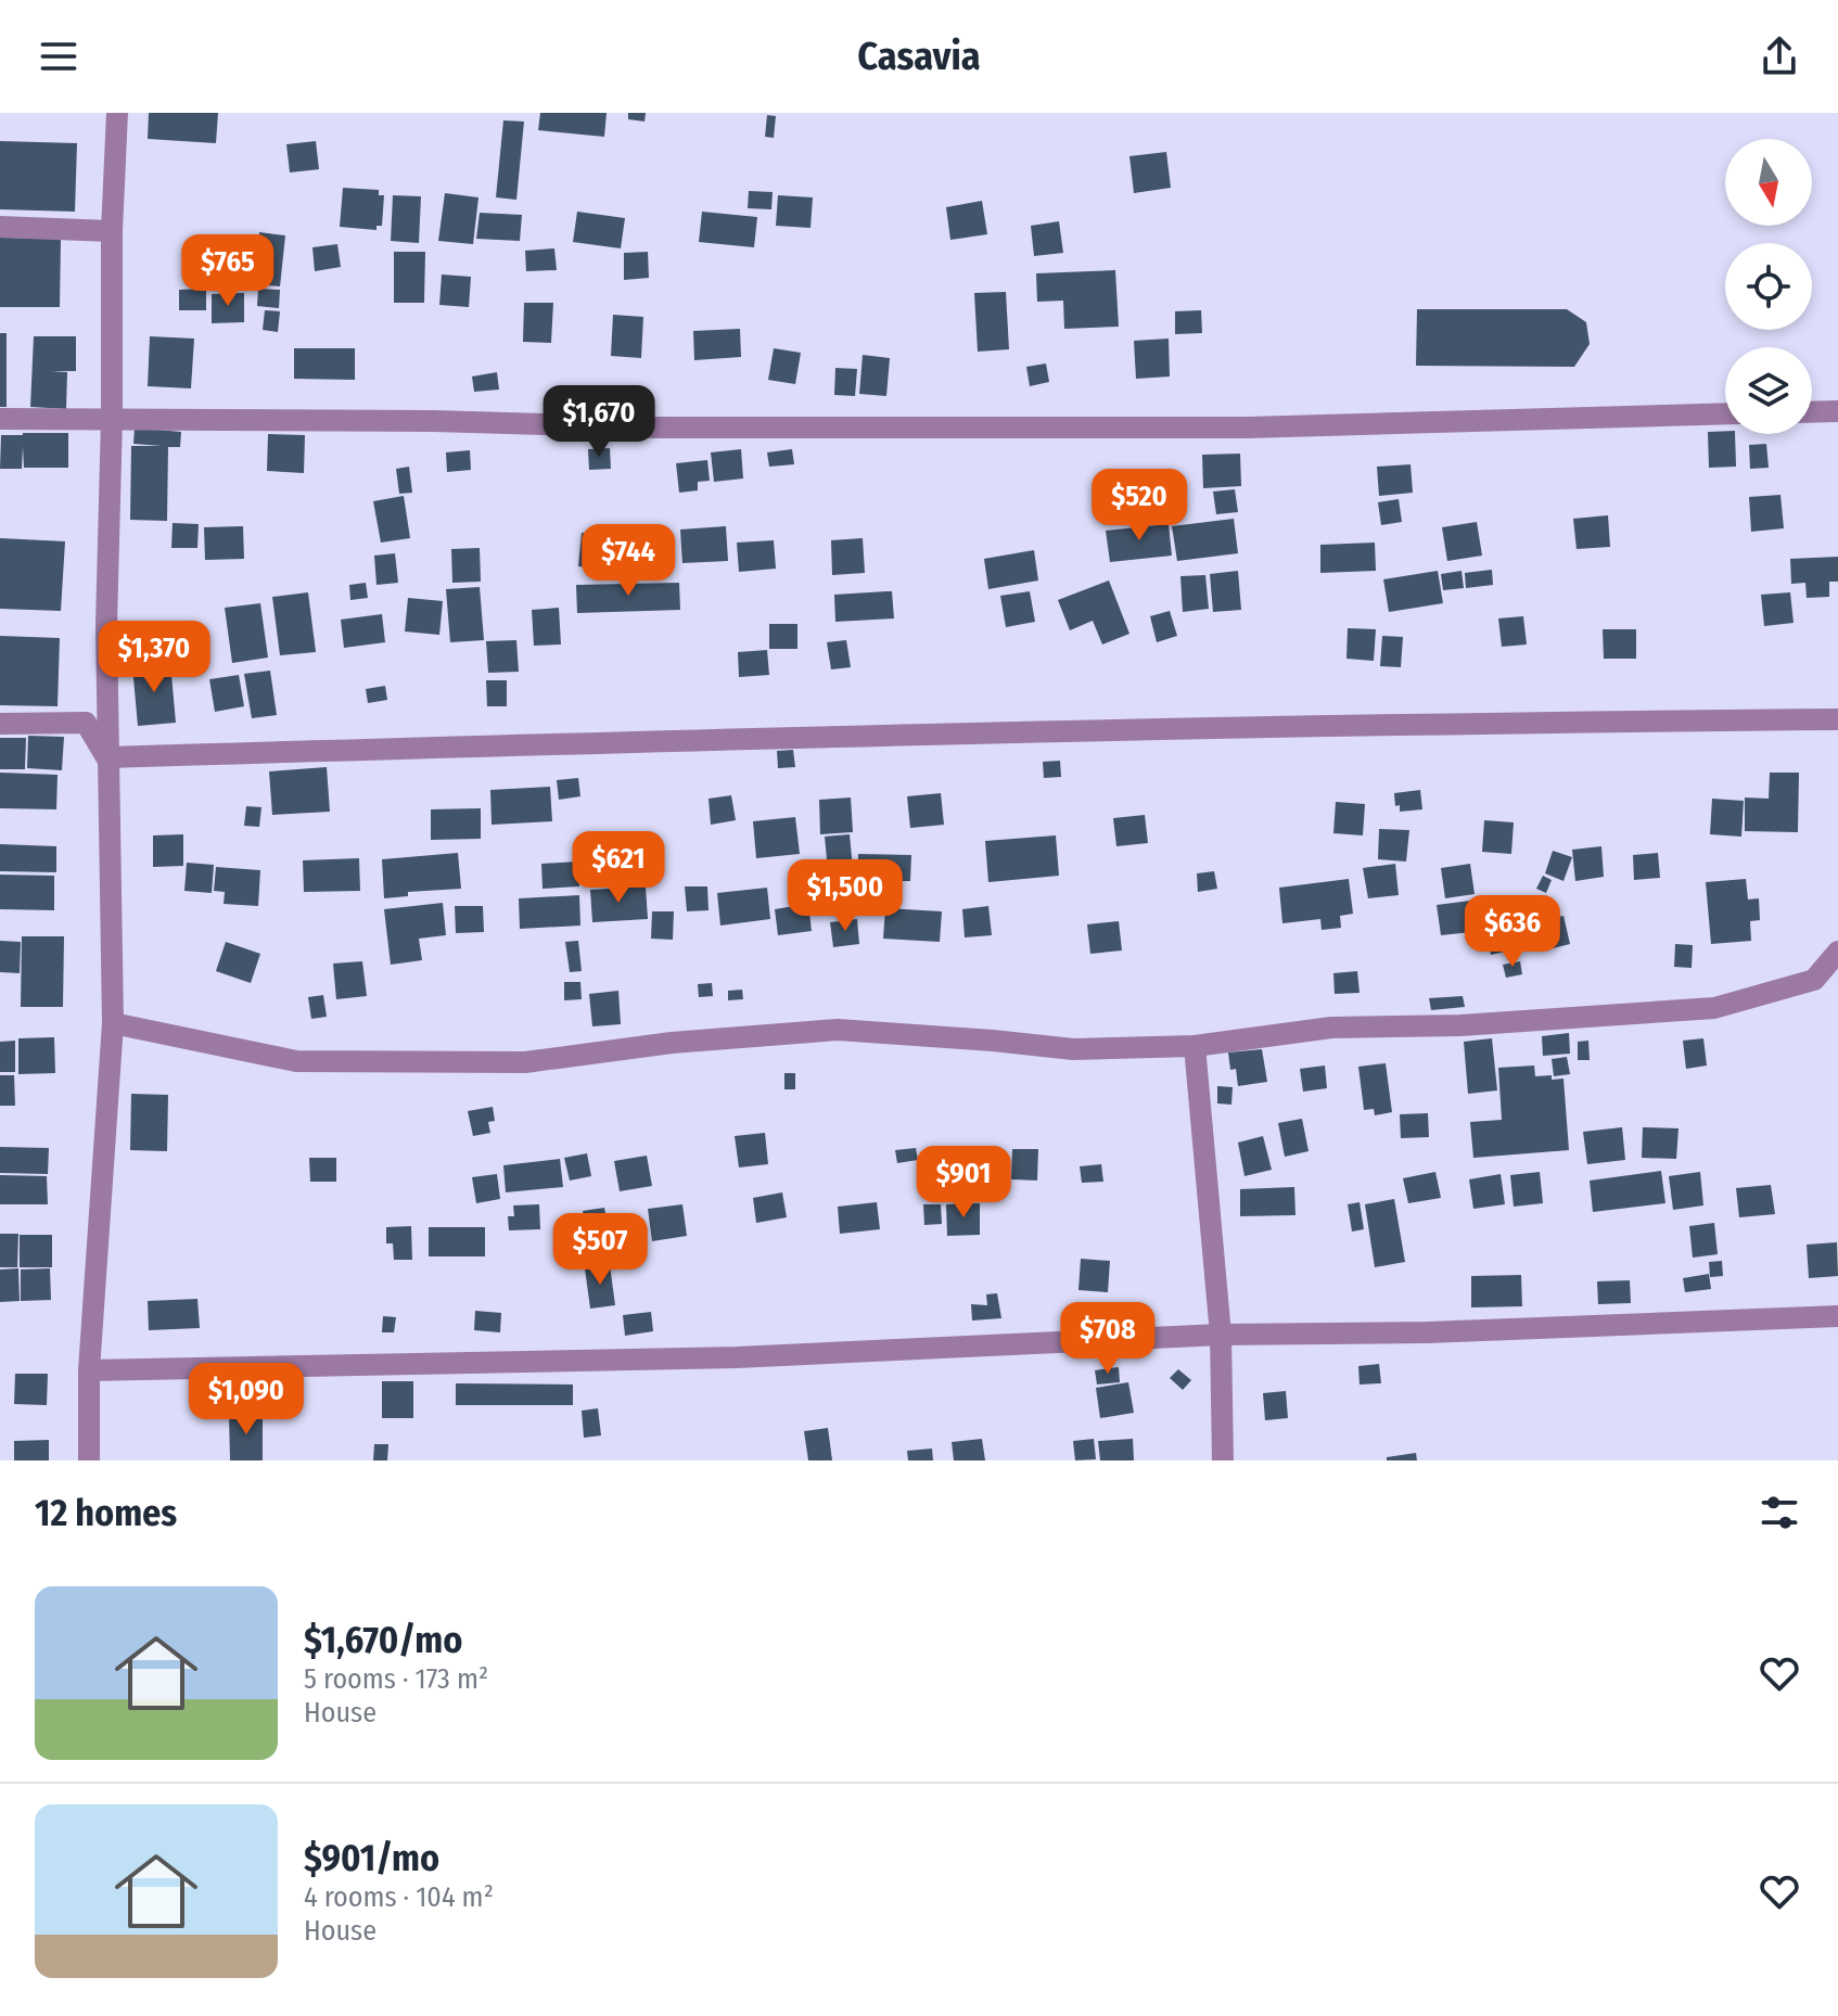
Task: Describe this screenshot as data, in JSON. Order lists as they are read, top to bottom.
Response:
{
  "north": "bottom",
  "page": {
    "header": "Casavia",
    "price": [
      "$765",
      "$1,670",
      "$520",
      "$744",
      "$1,370",
      "$621",
      "$1,500",
      "$636",
      "$901",
      "$507",
      "$708",
      "$1,090"
    ],
    "heading": "12 homes",
    "list": [
      {
        "name": "$1,670/mo",
        "note": "5 rooms · 173 m² · House"
      },
      {
        "name": "$901/mo",
        "note": "4 rooms · 104 m² · House"
      }
    ]
  }
}
